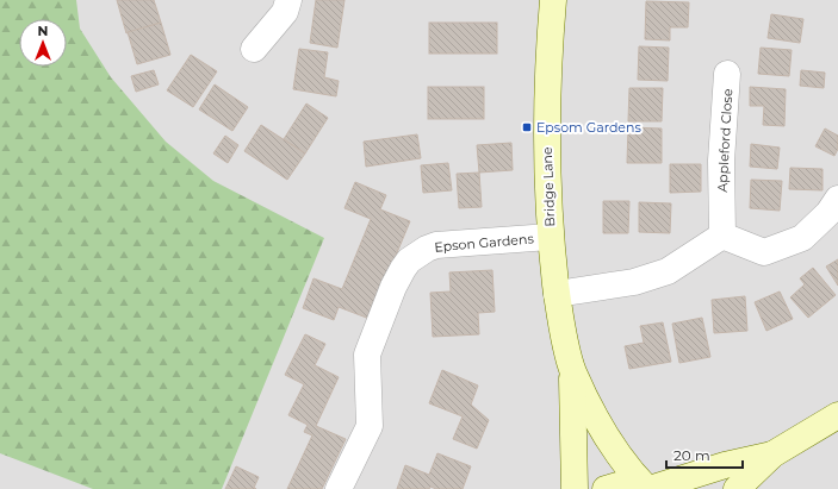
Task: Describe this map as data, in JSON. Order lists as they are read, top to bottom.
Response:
{
  "streets": {
    "street": ["Appleford Close", "Bridge Lane", "Epson Gardens"]
  },
  "crossings": [
    ["Bridge Lane", "Epson Gardens"]
  ],
  "places": {
    "transit": ["Epsom Gardens"]
  },
  "scale_bar": "20 m",
  "north": "top"
}
